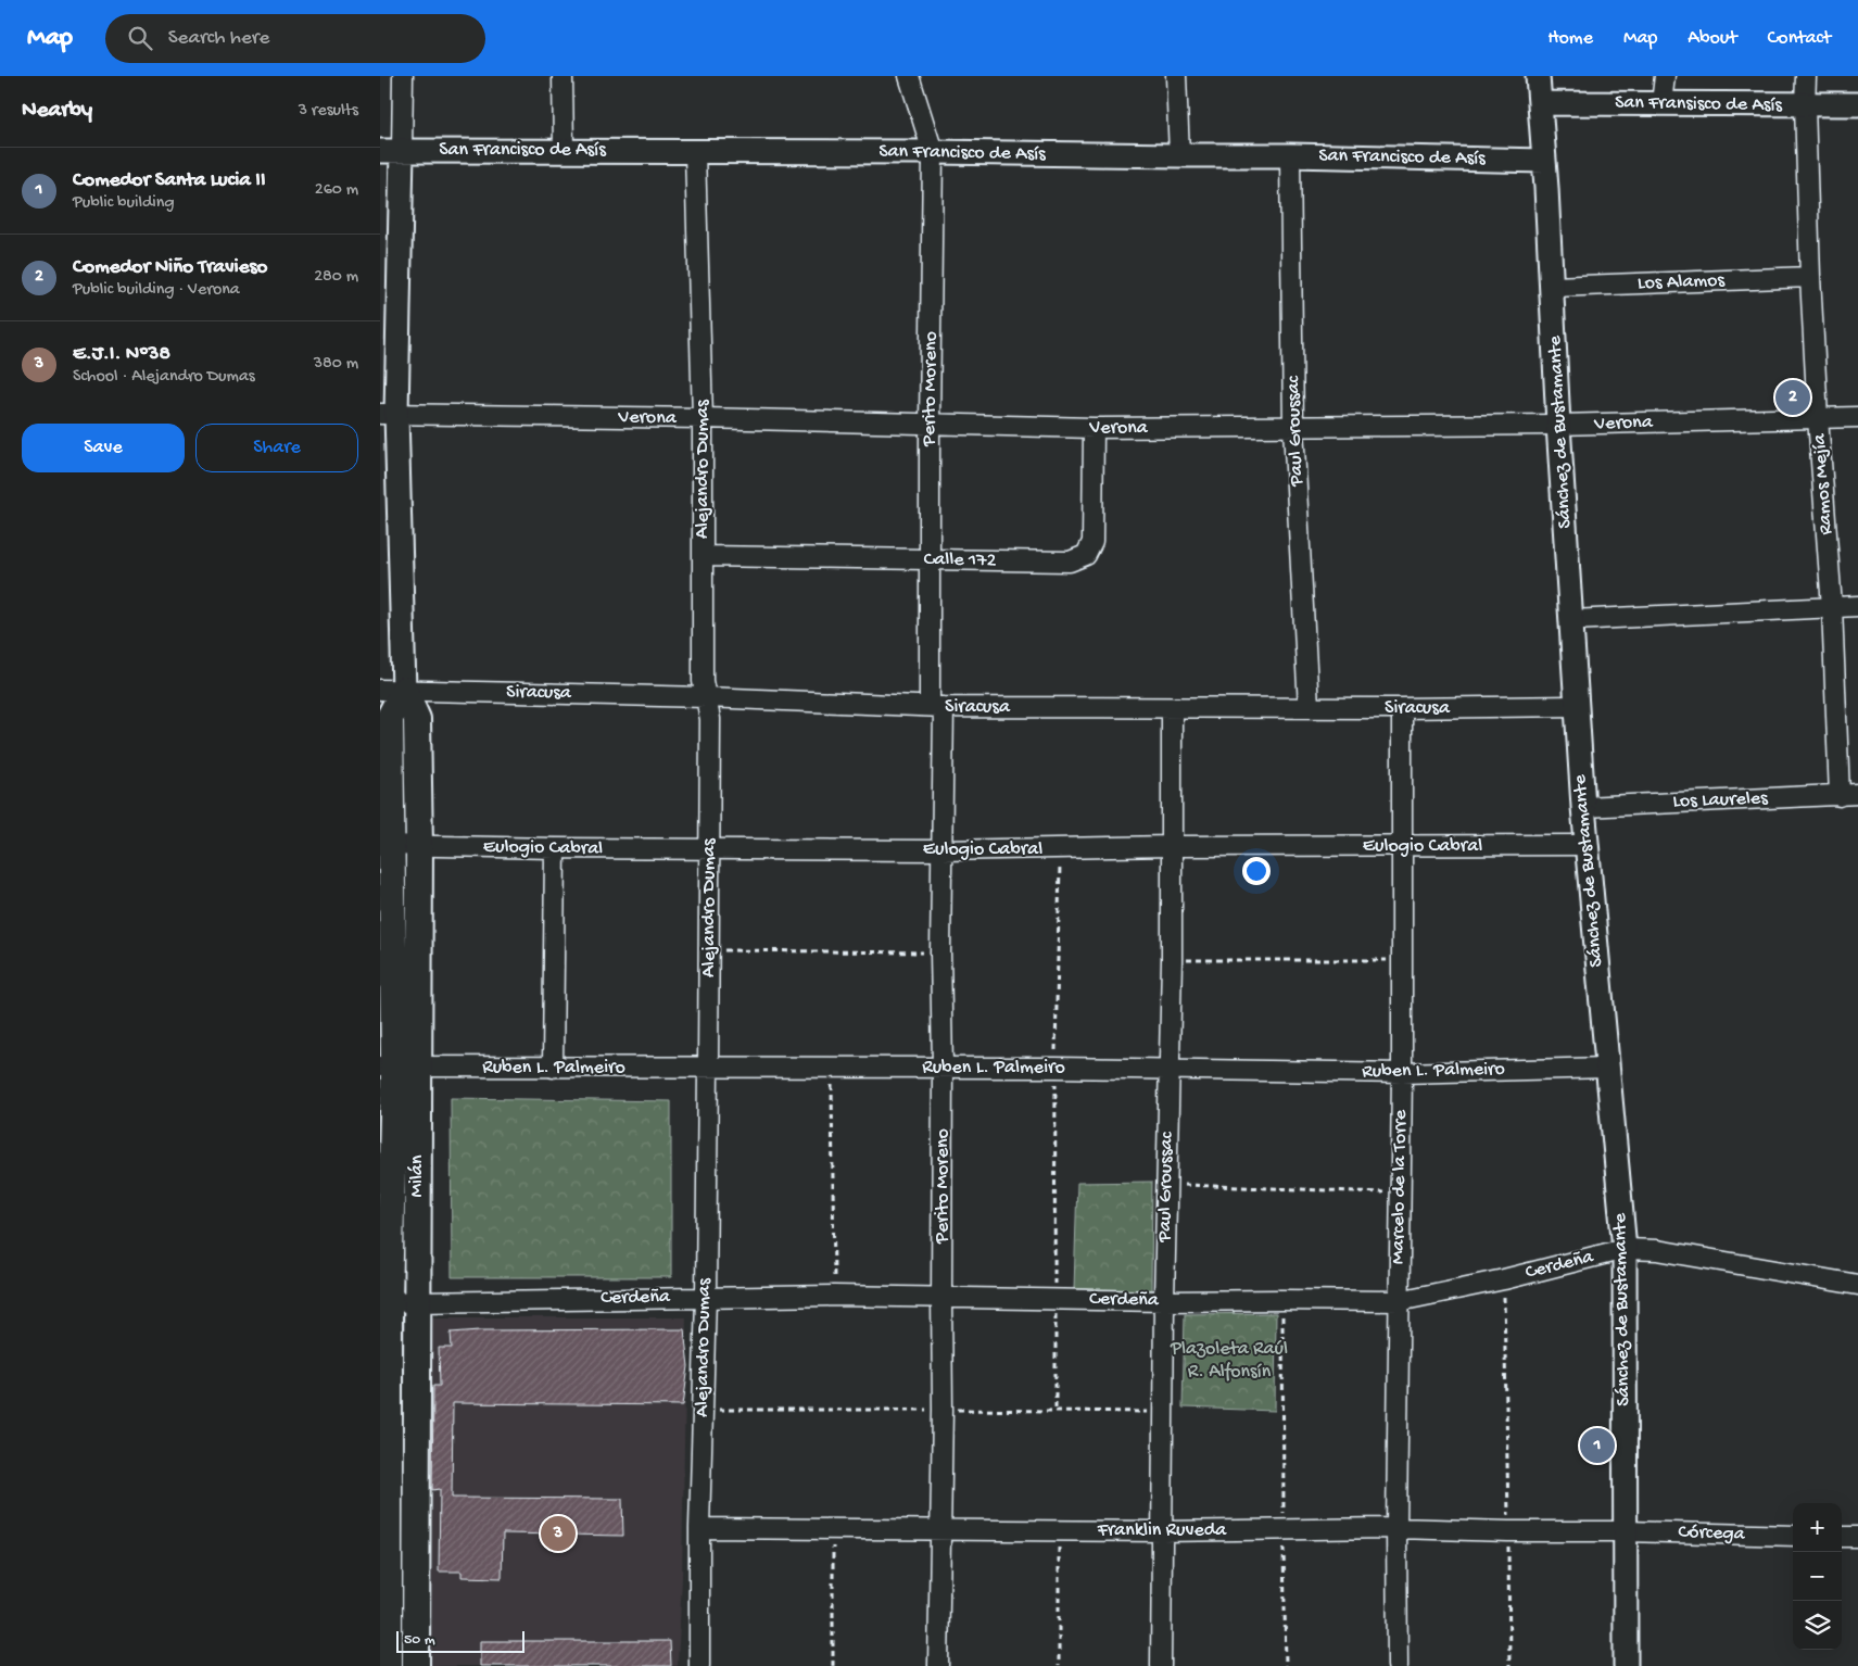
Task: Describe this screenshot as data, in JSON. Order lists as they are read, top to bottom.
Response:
{
  "streets": {
    "main road": ["Milán"],
    "street": [
      "San Fransisco de Asís",
      "San Francisco de Asís",
      "Los Alamos",
      "Perito Moreno",
      "Verona",
      "Paul Groussac",
      "Sánchez de Bustamante",
      "Alejandro Dumas",
      "Ramos Mejía",
      "Calle 172",
      "Siracusa",
      "Los Laureles",
      "Eulogio Cabral",
      "Ruben L. Palmeiro",
      "Marcelo de la Torre",
      "Cerdeña",
      "Franklin Ruveda",
      "Córcega"
    ]
  },
  "crossings": [
    ["San Fransisco de Asís", "Sánchez de Bustamante"],
    ["San Fransisco de Asís", "Ramos Mejía"],
    ["San Francisco de Asís", "Perito Moreno"],
    ["San Francisco de Asís", "Paul Groussac"],
    ["San Francisco de Asís", "Sánchez de Bustamante"],
    ["San Francisco de Asís", "Alejandro Dumas"],
    ["San Francisco de Asís", "Milán"],
    ["Los Alamos", "Sánchez de Bustamante"],
    ["Los Alamos", "Ramos Mejía"],
    ["Perito Moreno", "Verona"],
    ["Perito Moreno", "Calle 172"],
    ["Perito Moreno", "Siracusa"],
    ["Perito Moreno", "Eulogio Cabral"],
    ["Perito Moreno", "Ruben L. Palmeiro"],
    ["Perito Moreno", "Cerdeña"],
    ["Perito Moreno", "Franklin Ruveda"],
    ["Verona", "Paul Groussac"],
    ["Verona", "Sánchez de Bustamante"],
    ["Verona", "Alejandro Dumas"],
    ["Verona", "Ramos Mejía"],
    ["Verona", "Calle 172"],
    ["Verona", "Milán"],
    ["Paul Groussac", "Siracusa"],
    ["Paul Groussac", "Eulogio Cabral"],
    ["Paul Groussac", "Ruben L. Palmeiro"],
    ["Paul Groussac", "Cerdeña"],
    ["Paul Groussac", "Franklin Ruveda"],
    ["Sánchez de Bustamante", "Siracusa"],
    ["Sánchez de Bustamante", "Los Laureles"],
    ["Sánchez de Bustamante", "Eulogio Cabral"],
    ["Sánchez de Bustamante", "Ruben L. Palmeiro"],
    ["Sánchez de Bustamante", "Cerdeña"],
    ["Sánchez de Bustamante", "Franklin Ruveda"],
    ["Sánchez de Bustamante", "Córcega"],
    ["Alejandro Dumas", "Calle 172"],
    ["Alejandro Dumas", "Siracusa"],
    ["Alejandro Dumas", "Eulogio Cabral"],
    ["Alejandro Dumas", "Ruben L. Palmeiro"],
    ["Alejandro Dumas", "Cerdeña"],
    ["Alejandro Dumas", "Franklin Ruveda"],
    ["Ramos Mejía", "Los Laureles"],
    ["Siracusa", "Milán"],
    ["Siracusa", "Marcelo de la Torre"],
    ["Eulogio Cabral", "Milán"],
    ["Eulogio Cabral", "Marcelo de la Torre"],
    ["Ruben L. Palmeiro", "Milán"],
    ["Ruben L. Palmeiro", "Marcelo de la Torre"],
    ["Milán", "Cerdeña"],
    ["Marcelo de la Torre", "Cerdeña"],
    ["Marcelo de la Torre", "Franklin Ruveda"],
    ["Franklin Ruveda", "Córcega"]
  ],
  "parks": ["Plazoleta Raúl R. Alfonsín"],
  "scale_bar": "50 m",
  "page": {
    "header": "Map",
    "search": "Search here",
    "nav": [
      "Home",
      "Map",
      "About",
      "Contact"
    ],
    "heading": ["Nearby", "3 results"],
    "list": [
      {
        "mark": "1",
        "name": "Comedor Santa Lucia II",
        "note": "Public building",
        "value": "260 m"
      },
      {
        "mark": "2",
        "name": "Comedor Niño Travieso",
        "note": "Public building · Verona",
        "value": "280 m"
      },
      {
        "mark": "3",
        "name": "E.J.I. Nº38",
        "note": "School · Alejandro Dumas",
        "value": "380 m"
      }
    ],
    "pins": ["2", "1", "3"],
    "buttons": ["Save", "Share"],
    "map_buttons": ["+", "−"],
    "scale": "50 m"
  }
}
